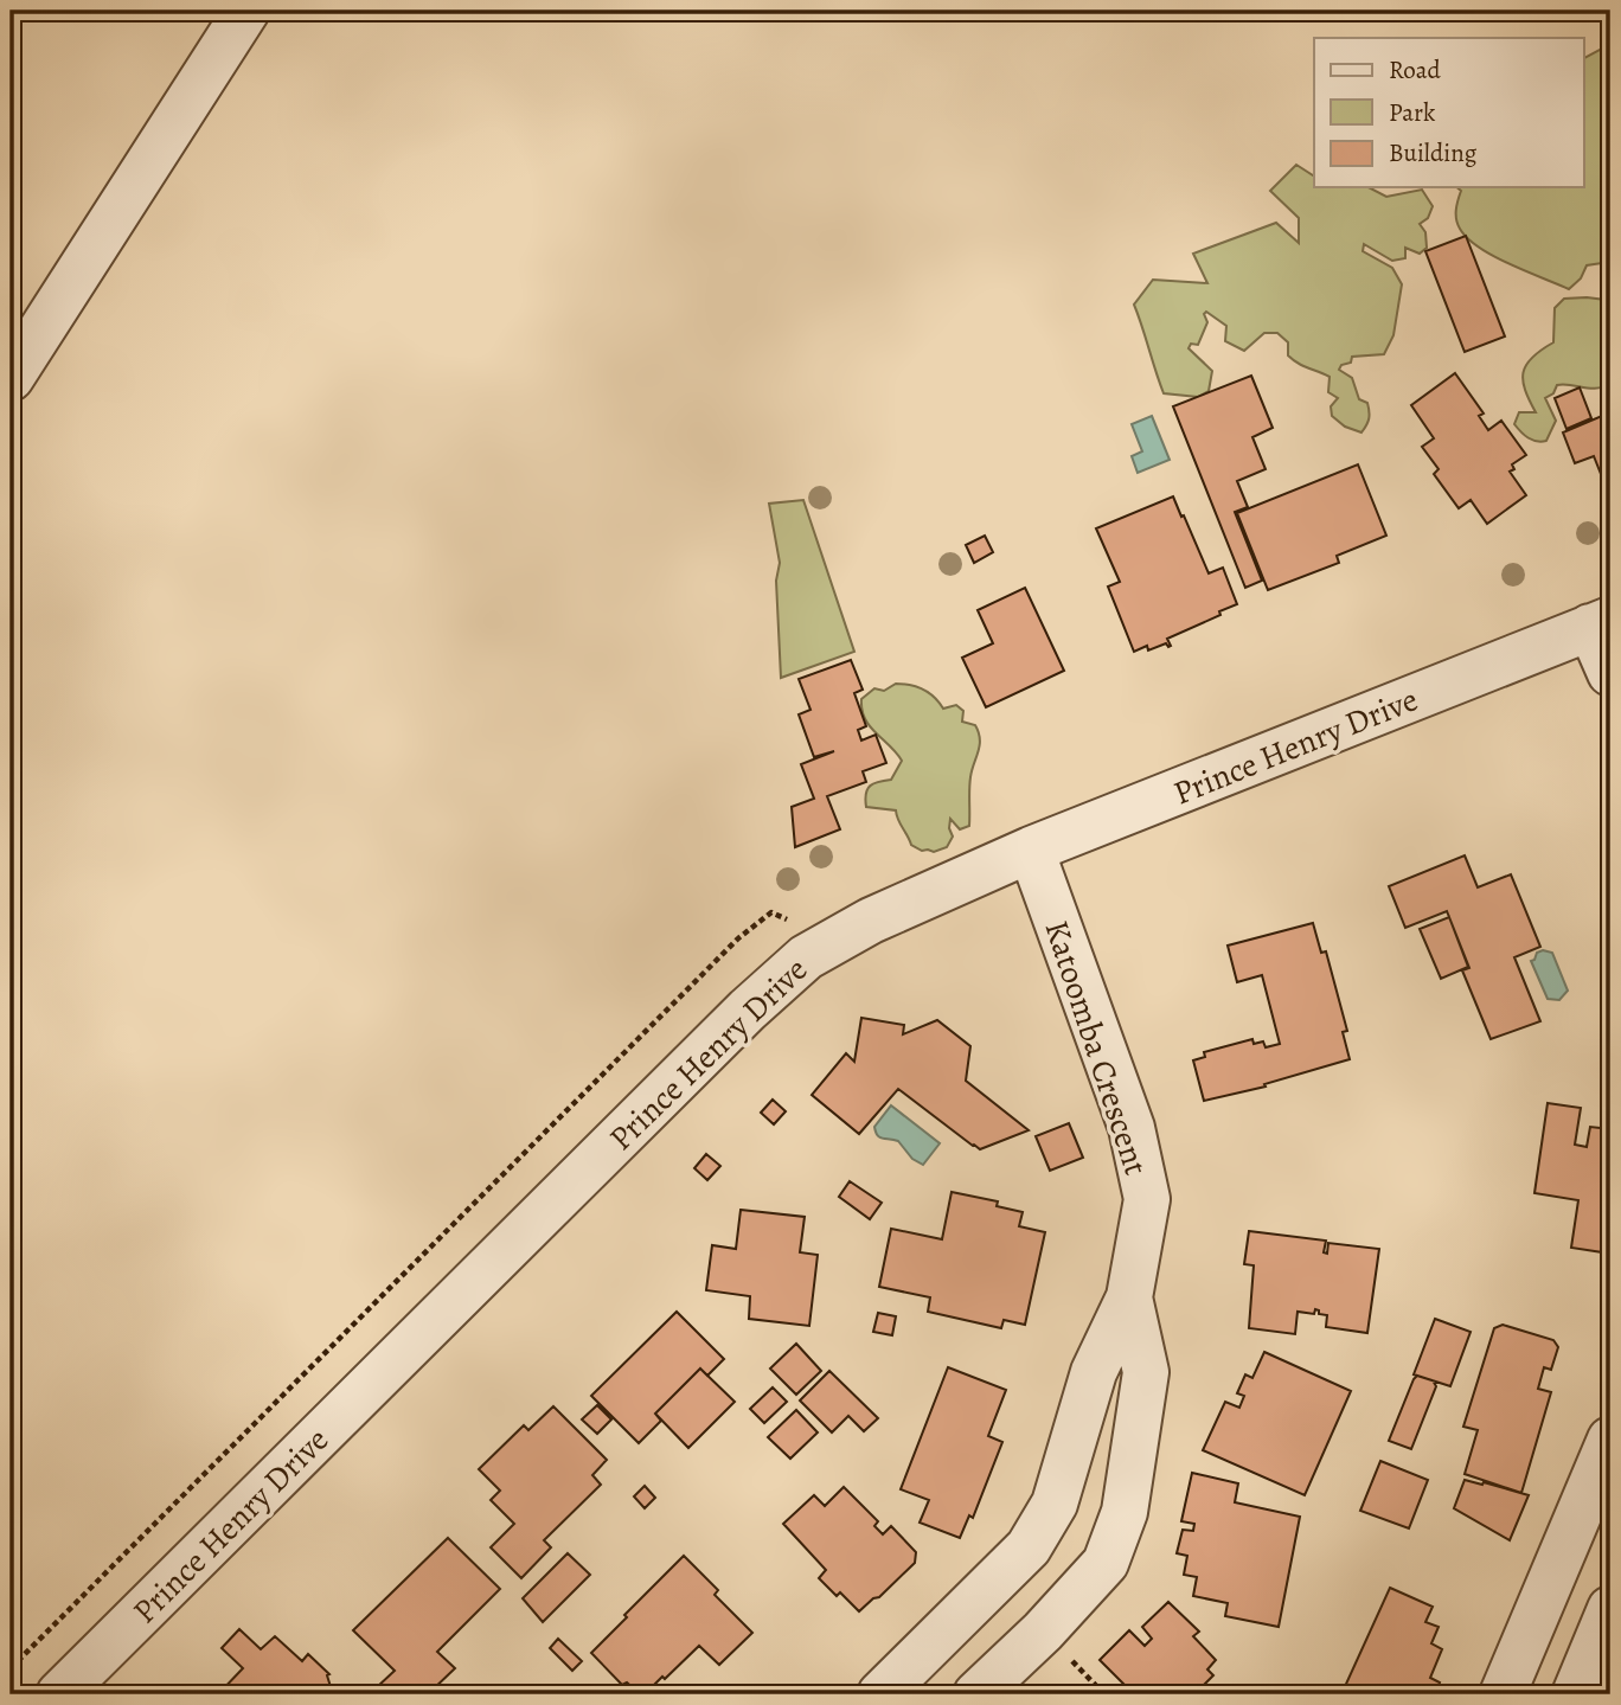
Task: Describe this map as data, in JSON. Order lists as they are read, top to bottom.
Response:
{
  "streets": {
    "street": ["Prince Henry Drive", "Katoomba Crescent"]
  },
  "crossings": [
    ["Prince Henry Drive", "Katoomba Crescent"]
  ],
  "legend": ["Road", "Park", "Building"]
}
